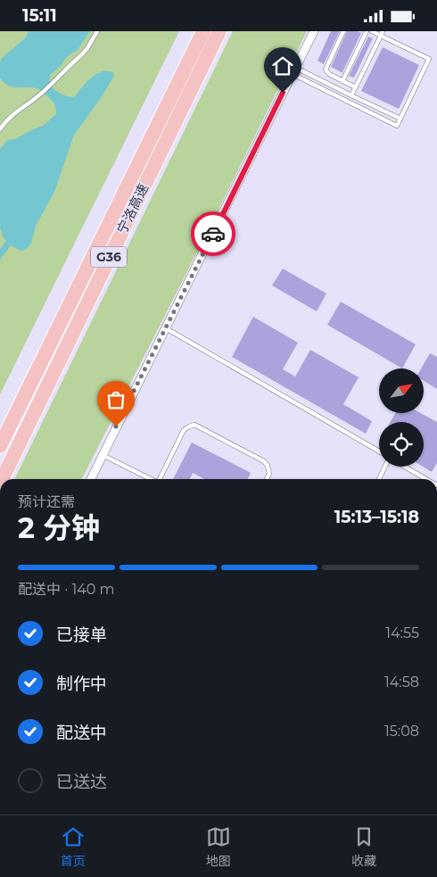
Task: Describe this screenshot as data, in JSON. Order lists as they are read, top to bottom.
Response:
{
  "streets": {
    "highway": ["宁洛高速", "G36"]
  },
  "north": "top right",
  "page": {
    "status": "15:11",
    "heading": ["2 分钟", "预计还需", "15:13–15:18"],
    "bar": "配送中 · 140 m",
    "list": [
      ["已接单", "14:55"],
      ["制作中", "14:58"],
      ["配送中", "15:08"],
      "已送达"
    ],
    "tabs": ["首页", "地图", "收藏"]
  }
}
